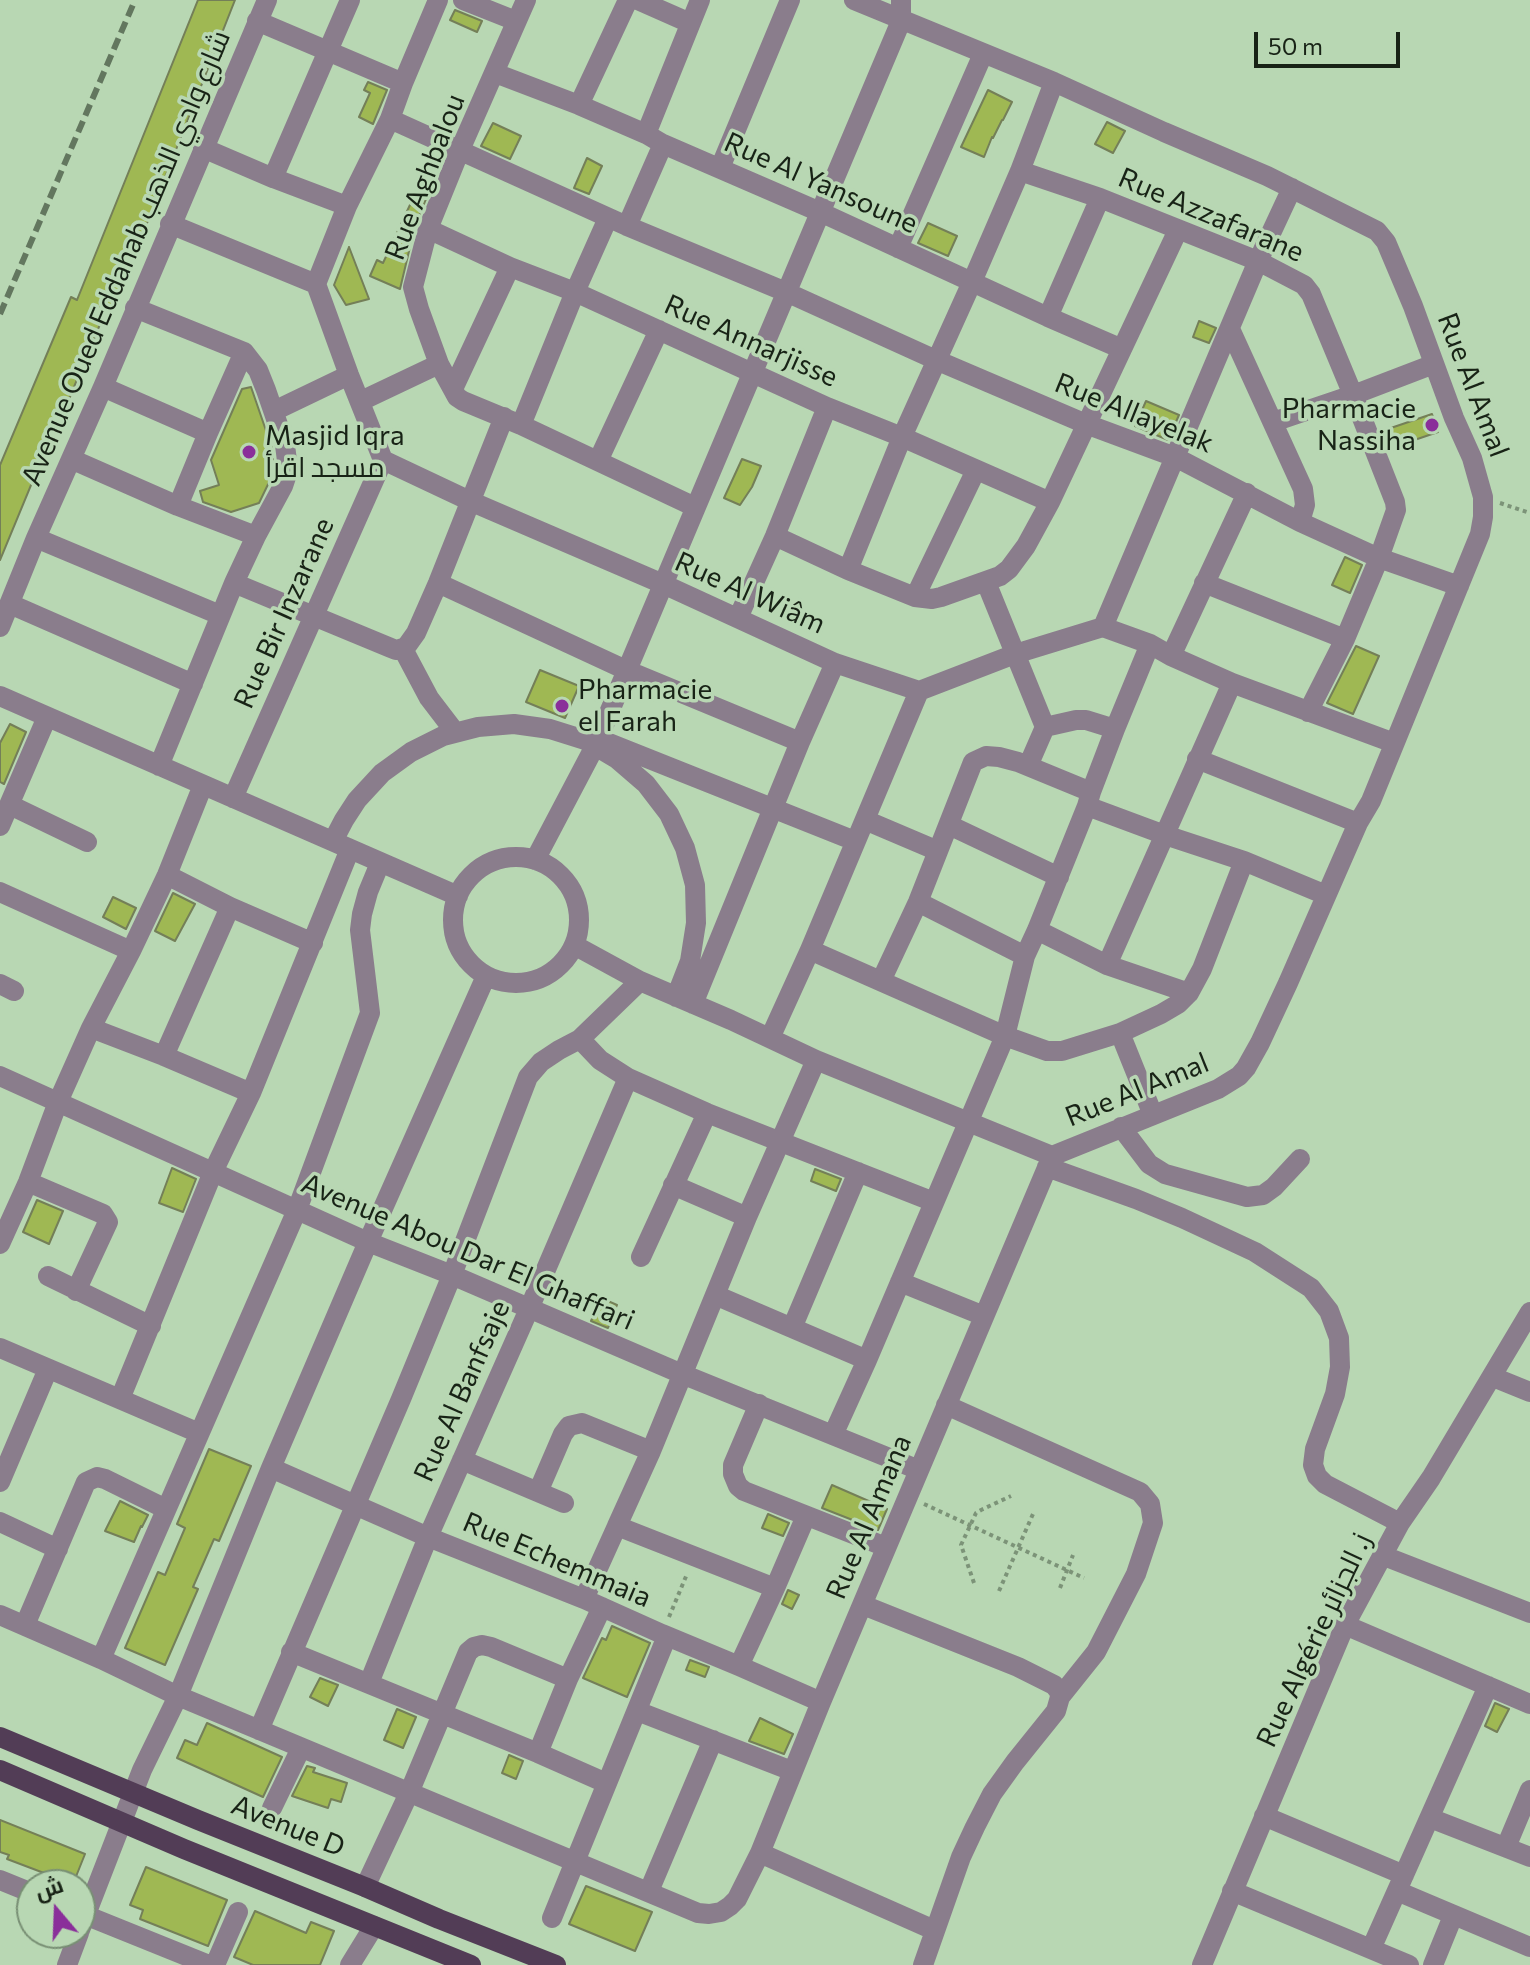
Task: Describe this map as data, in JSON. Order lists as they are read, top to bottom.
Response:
{
  "streets": {
    "main road": ["Avenue D"],
    "street": [
      "Rue Aghbalou",
      "Rue Al Yansoune",
      "Rue Azzafarane",
      "Avenue Oued Eddahab شارع وادي الذهب",
      "Rue Annarjisse",
      "Rue Al Amal",
      "Rue Allayelak",
      "Rue Al Wiâm",
      "Rue Bir Inzarane",
      "Avenue Abou Dar El Ghaffari",
      "Rue Al Banfsaje",
      "Rue Al Amana",
      "Rue Echemmaia",
      "Rue Algérie ز. الجزائر"
    ]
  },
  "crossings": [
    ["Rue Aghbalou", "Rue Al Yansoune"],
    ["Rue Aghbalou", "Rue Annarjisse"],
    ["Rue Aghbalou", "Rue Allayelak"],
    ["Rue Azzafarane", "Rue Allayelak"],
    ["Rue Al Amal", "Rue Allayelak"],
    ["Rue Al Amal", "Rue Al Amana"],
    ["Rue Al Wiâm", "Rue Bir Inzarane"],
    ["Avenue Abou Dar El Ghaffari", "Rue Al Banfsaje"],
    ["Avenue Abou Dar El Ghaffari", "Rue Al Amana"],
    ["Rue Al Banfsaje", "Rue Echemmaia"],
    ["Rue Al Amana", "Rue Echemmaia"]
  ],
  "places": ["Pharmacie Nassiha", "Masjid Iqra مسجد اقرأ", "Pharmacie el Farah"],
  "scale_bar": "50 m",
  "north": "top"
}
